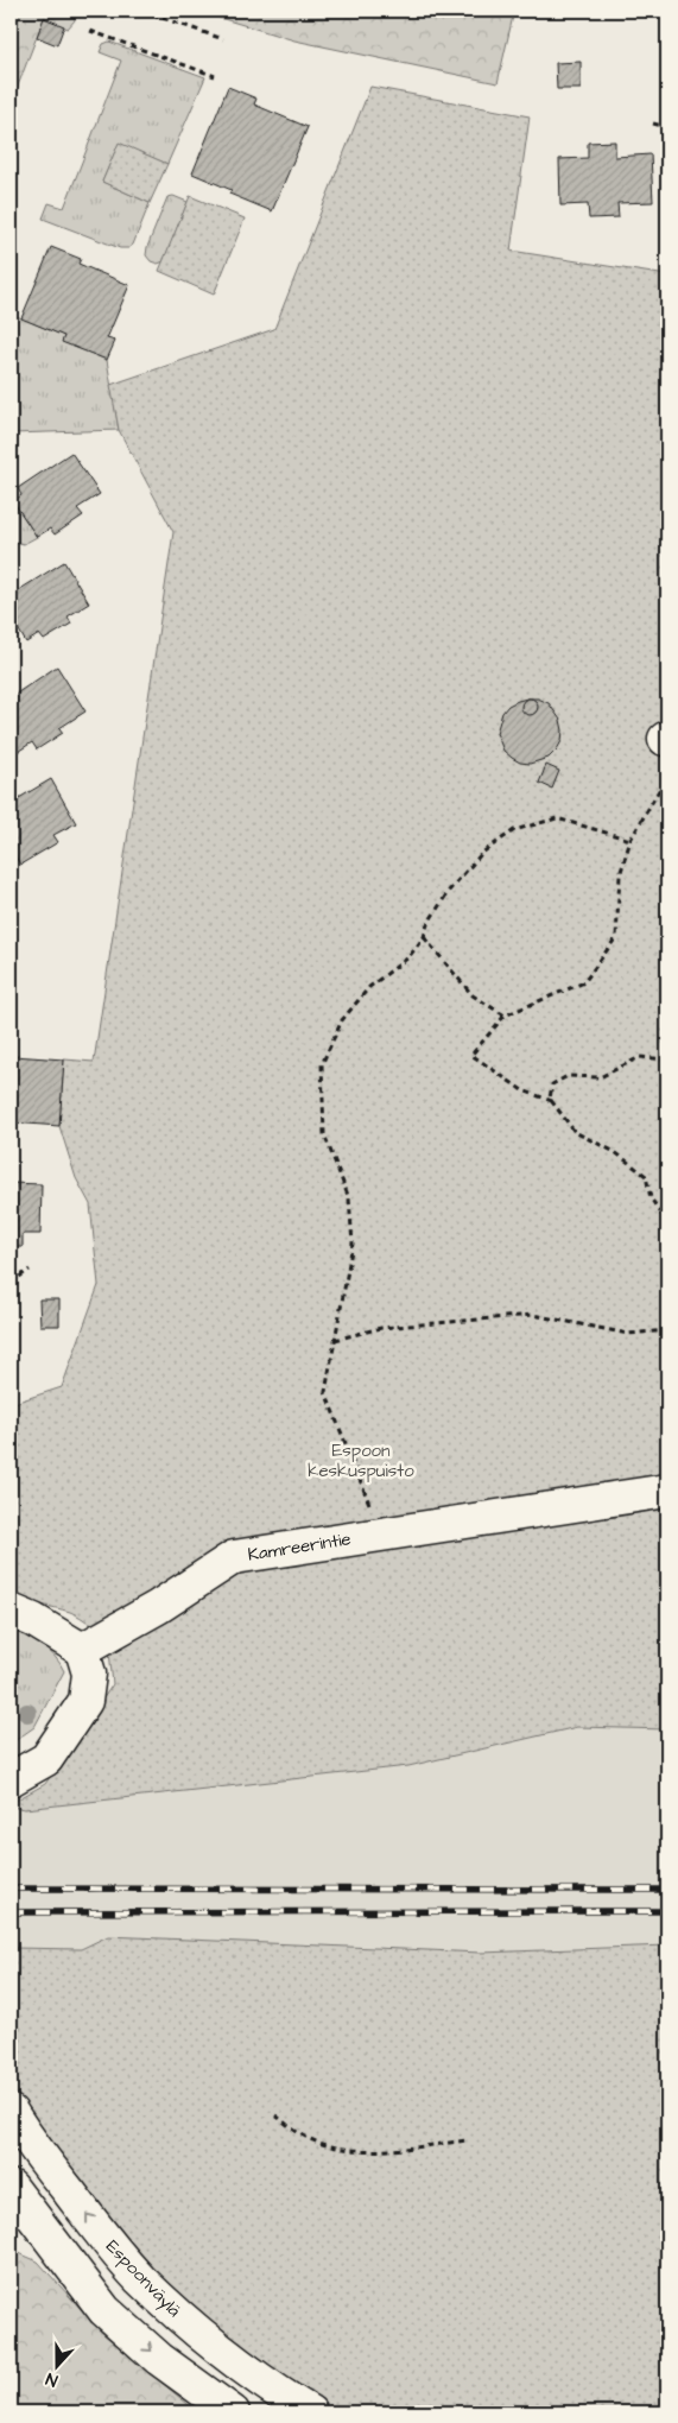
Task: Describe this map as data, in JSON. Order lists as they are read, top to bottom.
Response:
{
  "streets": {
    "street": ["Kamreerintie", "Espoonväylä"]
  },
  "parks": ["Espoon keskuspuisto"],
  "north": "bottom"
}
